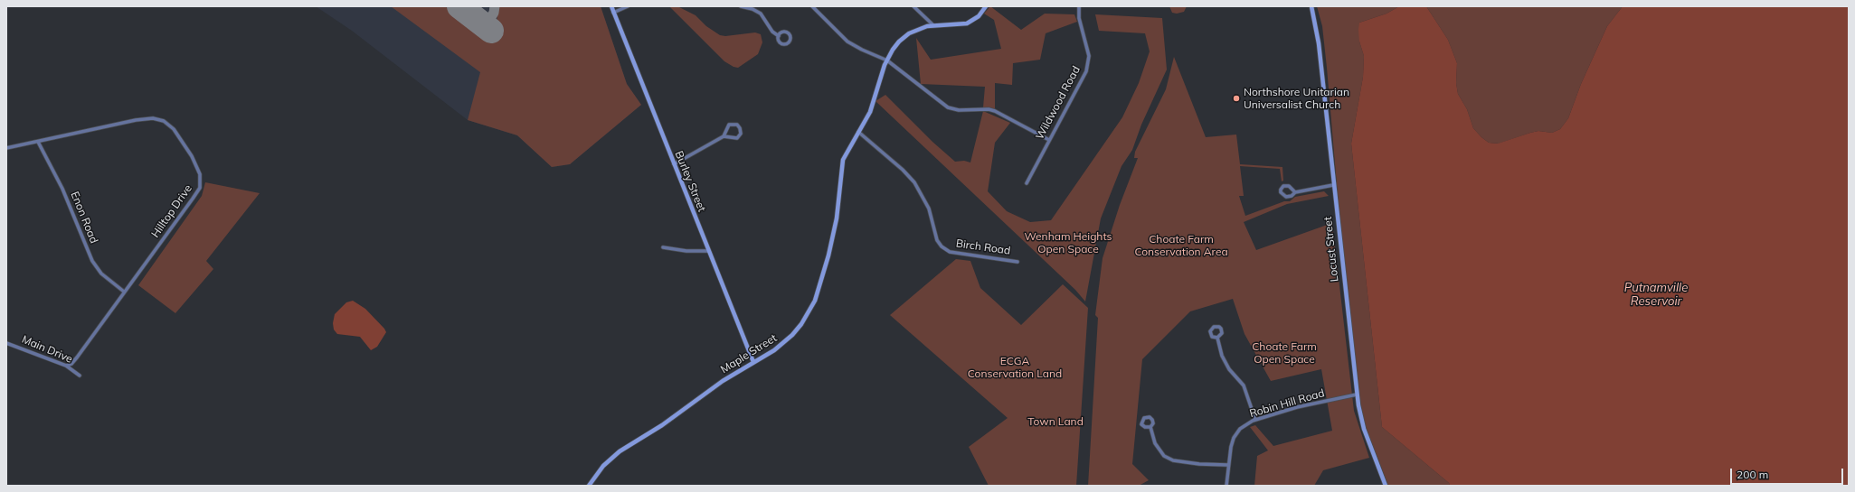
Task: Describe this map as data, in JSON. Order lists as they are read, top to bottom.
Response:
{
  "streets": {
    "main road": ["Burley Street", "Locust Street", "Maple Street"],
    "street": [
      "Wildwood Road",
      "Hilltop Drive",
      "Enon Road",
      "Birch Road",
      "Main Drive",
      "Robin Hill Road"
    ]
  },
  "crossings": [
    ["Burley Street", "Maple Street"],
    ["Hilltop Drive", "Enon Road"],
    ["Hilltop Drive", "Main Drive"],
    ["Birch Road", "Maple Street"],
    ["Locust Street", "Robin Hill Road"]
  ],
  "water": ["Putnamville Reservoir"],
  "parks": [
    "Wenham Heights Open Space",
    "Choate Farm Conservation Area",
    "Choate Farm Open Space",
    "ECGA Conservation Land",
    "Town Land"
  ],
  "places": ["Northshore Unitarian Universalist Church"],
  "scale_bar": "200 m"
}
